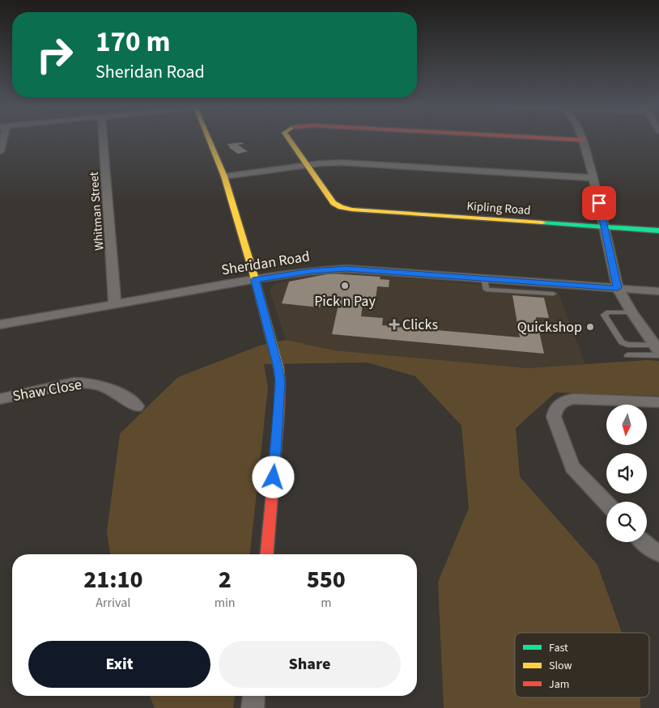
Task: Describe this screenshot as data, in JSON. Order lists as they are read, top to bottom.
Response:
{
  "streets": {
    "street": [
      "Kipling Road",
      "Whitman Street",
      "Sheridan Road",
      "Shaw Close"
    ]
  },
  "crossings": [
    ["Whitman Street", "Sheridan Road"]
  ],
  "places": {
    "other": ["Pick n Pay", "Quickshop"],
    "health": ["Clicks"]
  },
  "legend": ["Fast", "Slow", "Jam"],
  "north": "bottom",
  "page": {
    "turn": ["170 m", "Sheridan Road"],
    "eta": [
      "21:10",
      "Arrival",
      "2",
      "min",
      "550",
      "m"
    ],
    "buttons": ["Exit", "Share"]
  }
}
